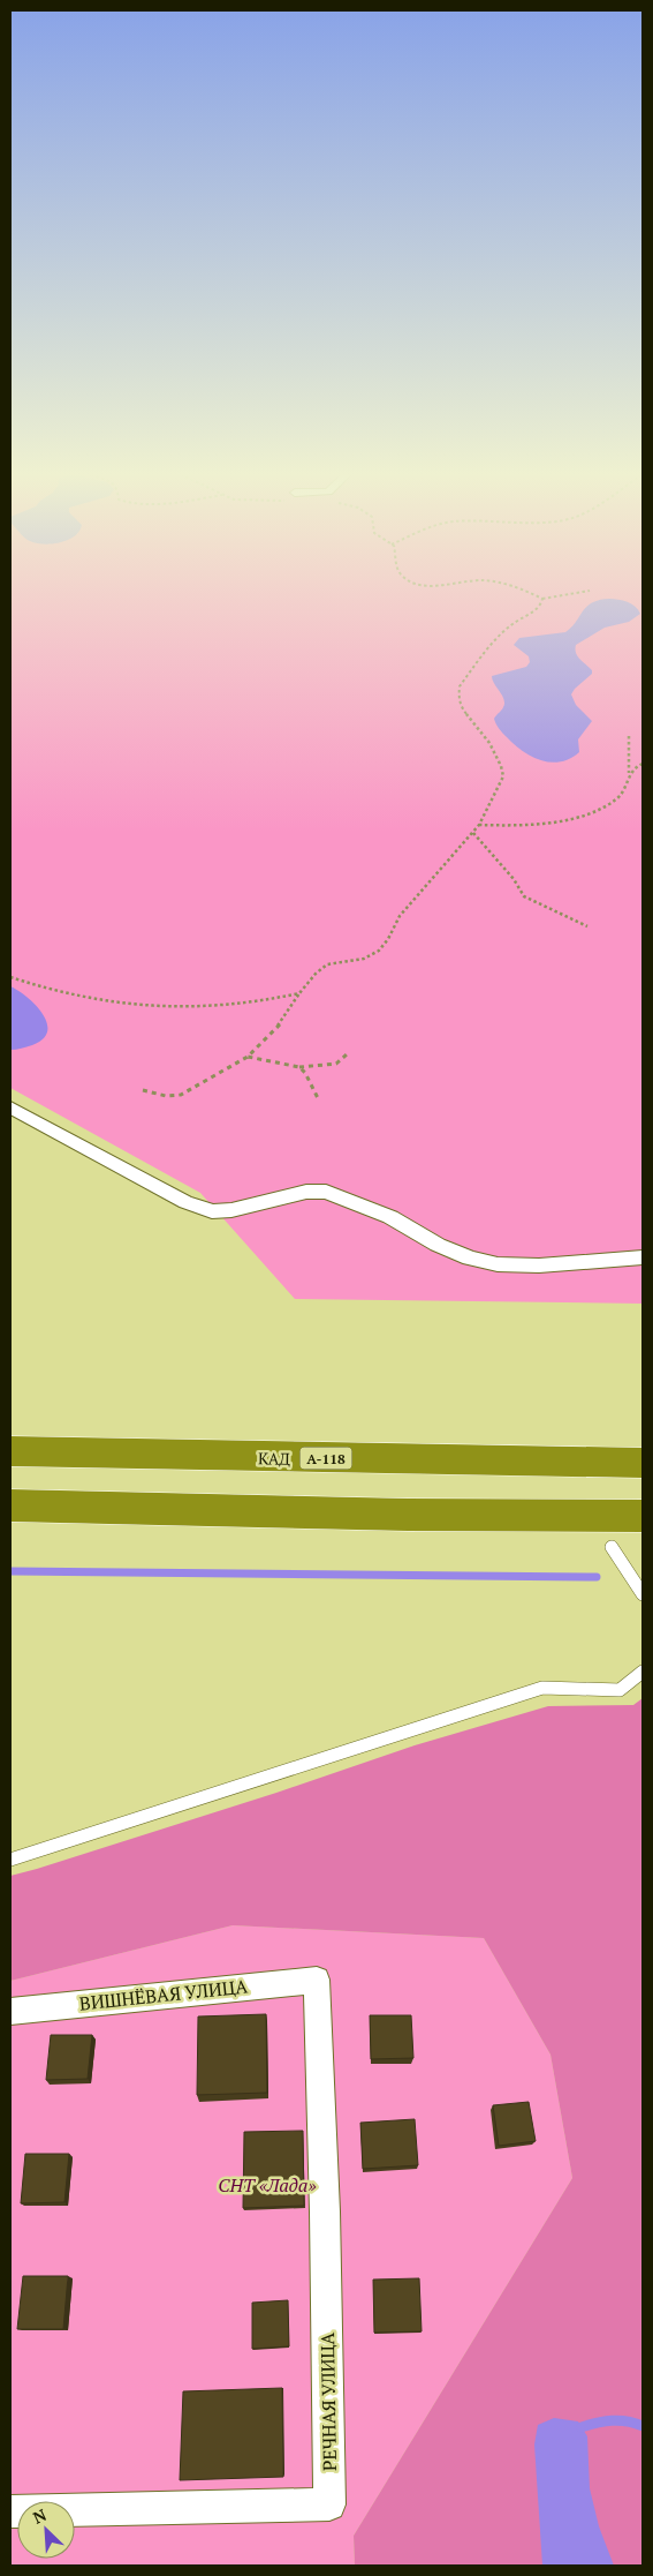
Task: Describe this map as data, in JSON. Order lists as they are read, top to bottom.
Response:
{
  "streets": {
    "highway": ["КАД", "А-118"],
    "street": ["ВИШНЁВАЯ УЛИЦА", "РЕЧНАЯ УЛИЦА"]
  },
  "crossings": [
    ["ВИШНЁВАЯ УЛИЦА", "РЕЧНАЯ УЛИЦА"]
  ],
  "parks": ["СНТ «Лада»"],
  "north": "top left"
}
